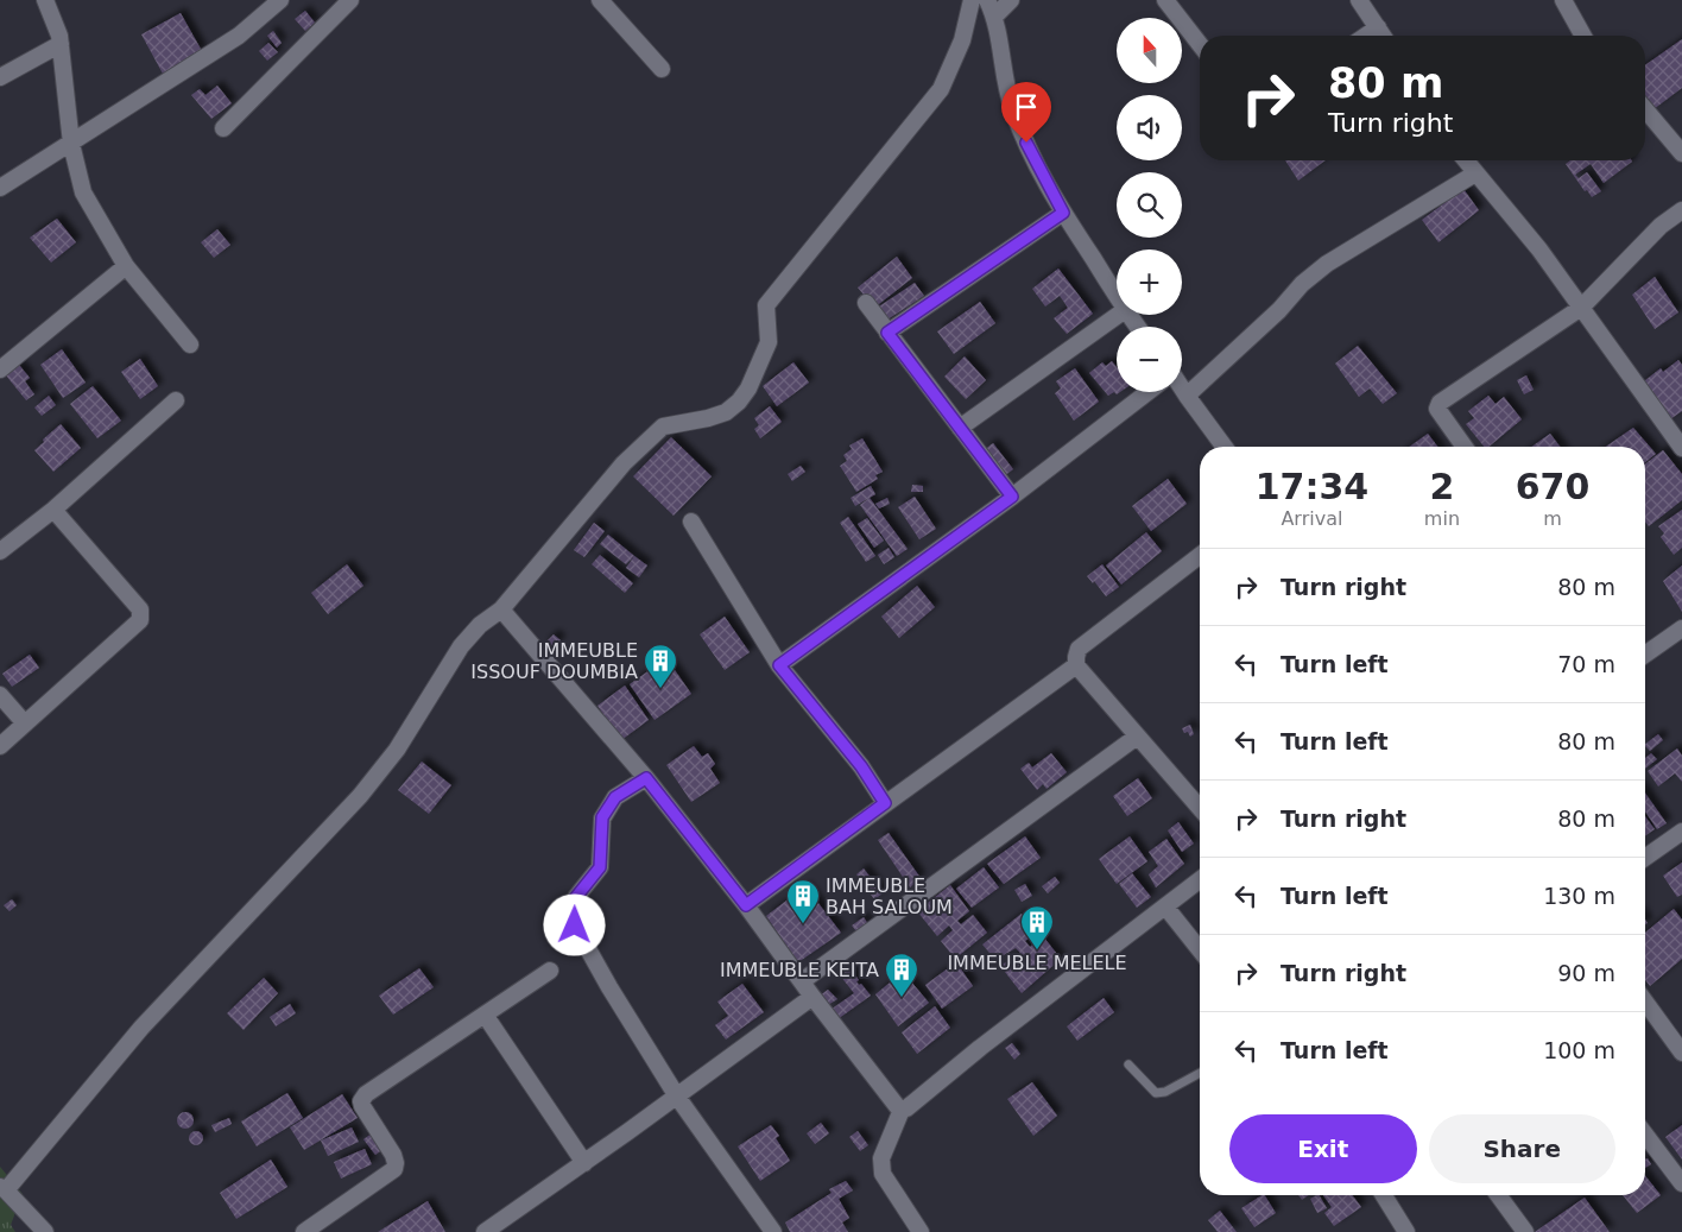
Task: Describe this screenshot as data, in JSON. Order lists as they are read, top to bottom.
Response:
{
  "places": {
    "building": [
      "IMMEUBLE ISSOUF DOUMBIA",
      "IMMEUBLE BAH SALOUM",
      "IMMEUBLE MELELE",
      "IMMEUBLE KEITA"
    ]
  },
  "north": "top",
  "page": {
    "map_buttons": ["+", "−"],
    "turn": ["80 m", "Turn right"],
    "eta": [
      "17:34",
      "Arrival",
      "2",
      "min",
      "670",
      "m"
    ],
    "list": [
      {
        "name": "Turn right",
        "value": "80 m"
      },
      {
        "name": "Turn left",
        "value": "70 m"
      },
      {
        "name": "Turn left",
        "value": "80 m"
      },
      {
        "name": "Turn right",
        "value": "80 m"
      },
      {
        "name": "Turn left",
        "value": "130 m"
      },
      {
        "name": "Turn right",
        "value": "90 m"
      },
      {
        "name": "Turn left",
        "value": "100 m"
      }
    ],
    "buttons": ["Exit", "Share"]
  }
}
